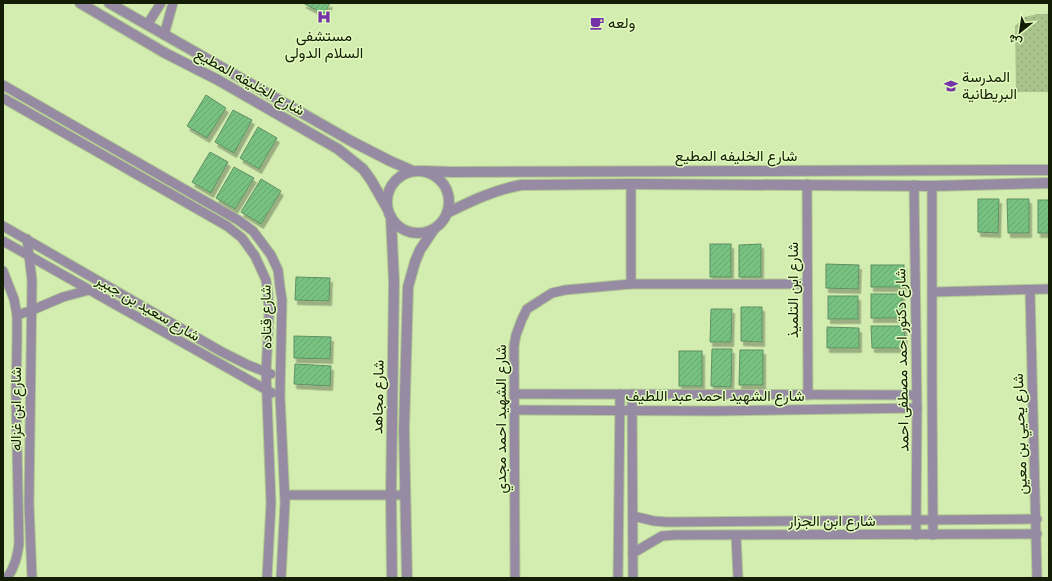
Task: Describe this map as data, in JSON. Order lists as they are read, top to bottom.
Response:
{
  "streets": {
    "street": [
      "شارع الخليفه المطيع",
      "شارع ابن التلميذ",
      "شارع سعيد بن جبير",
      "شارع قتاده",
      "شارع دكتور احمد مصطفى احمد",
      "شارع الشهيد احمد عبد اللطيف",
      "شارع مجاهد",
      "شارع ابن غزاله",
      "شارع الشهيد احمد مجدي",
      "شارع يحيي بن معين",
      "شارع ابن الجزار"
    ]
  },
  "crossings": [
    ["شارع الخليفه المطيع", "شارع ابن التلميذ"],
    ["شارع الخليفه المطيع", "شارع دكتور احمد مصطفى احمد"],
    ["شارع الخليفه المطيع", "شارع مجاهد"],
    ["شارع ابن التلميذ", "شارع الشهيد احمد عبد اللطيف"],
    ["شارع ابن التلميذ", "شارع الشهيد احمد مجدي"],
    ["شارع سعيد بن جبير", "شارع قتاده"],
    ["شارع سعيد بن جبير", "شارع ابن غزاله"],
    ["شارع دكتور احمد مصطفى احمد", "شارع الشهيد احمد عبد اللطيف"],
    ["شارع دكتور احمد مصطفى احمد", "شارع ابن الجزار"],
    ["شارع الشهيد احمد عبد اللطيف", "شارع الشهيد احمد مجدي"],
    ["شارع يحيي بن معين", "شارع ابن الجزار"]
  ],
  "places": {
    "hospital": ["مستشفى السلام الدولى"],
    "cafe": ["ولعه"],
    "school or university": ["المدرسة البريطانية"]
  },
  "north": "bottom left"
}
